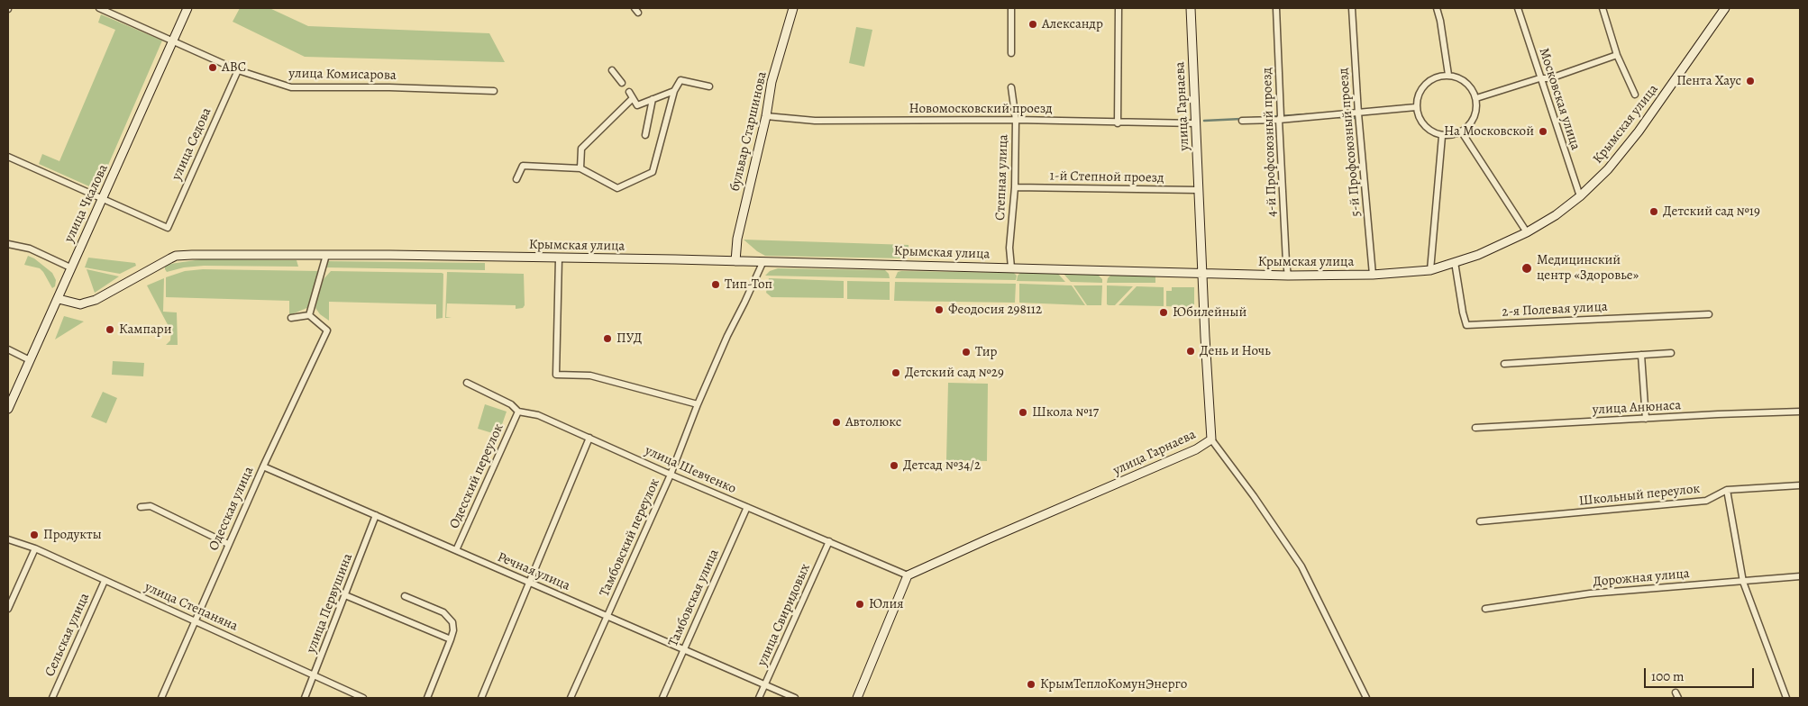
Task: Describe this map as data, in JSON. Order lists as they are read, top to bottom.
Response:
{
  "streets": {
    "main road": [
      "улица Гарнаева",
      "Крымская улица",
      "бульвар Старшинова",
      "улица Чкалова"
    ],
    "street": [
      "улица Комисарова",
      "Московская улица",
      "Новомосковский проезд",
      "4-й Профсоюзный проезд",
      "5-й Профсоюзный проезд",
      "улица Седова",
      "Степная улица",
      "1-й Степной проезд",
      "2-я Полевая улица",
      "улица Анюнаса",
      "улица Шевченко",
      "Одесский переулок",
      "Школьный переулок",
      "Одесская улица",
      "Тамбовский переулок",
      "Речная улица",
      "Дорожная улица",
      "Тамбовская улица",
      "улица Первушина",
      "улица Степаняна",
      "улица Свиридовых",
      "Сельская улица"
    ]
  },
  "crossings": [
    ["улица Комисарова", "улица Седова"],
    ["улица Комисарова", "улица Чкалова"],
    ["Московская улица", "Крымская улица"],
    ["улица Гарнаева", "Новомосковский проезд"],
    ["улица Гарнаева", "Крымская улица"],
    ["улица Гарнаева", "1-й Степной проезд"],
    ["улица Гарнаева", "улица Шевченко"],
    ["Новомосковский проезд", "бульвар Старшинова"],
    ["Новомосковский проезд", "Степная улица"],
    ["Крымская улица", "бульвар Старшинова"],
    ["Крымская улица", "4-й Профсоюзный проезд"],
    ["Крымская улица", "5-й Профсоюзный проезд"],
    ["Крымская улица", "Степная улица"],
    ["Крымская улица", "улица Чкалова"],
    ["Крымская улица", "2-я Полевая улица"],
    ["Крымская улица", "Тамбовский переулок"],
    ["улица Седова", "улица Чкалова"],
    ["Степная улица", "1-й Степной проезд"],
    ["улица Шевченко", "Одесский переулок"],
    ["улица Шевченко", "Тамбовский переулок"],
    ["улица Шевченко", "Тамбовская улица"],
    ["улица Шевченко", "улица Свиридовых"],
    ["Одесский переулок", "Речная улица"],
    ["Одесская улица", "Речная улица"],
    ["Одесская улица", "улица Степаняна"],
    ["Тамбовский переулок", "Речная улица"],
    ["Речная улица", "Тамбовская улица"],
    ["Речная улица", "улица Первушина"],
    ["Речная улица", "улица Свиридовых"],
    ["улица Первушина", "улица Степаняна"],
    ["улица Степаняна", "Сельская улица"]
  ],
  "places": [
    "Александр",
    "ABC",
    "Пента Хаус",
    "На Московской",
    "Детский сад №19",
    "Медицинский центр «Здоровье»",
    "Тип-Топ",
    "Феодосия 298112",
    "Юбилейный",
    "Кампари",
    "ПУД",
    "День и Ночь",
    "Тир",
    "Детский сад №29",
    "Школа №17",
    "Автолюкс",
    "Детсад №34/2",
    "Продукты",
    "Юлия",
    "КрымТеплоКомунЭнерго"
  ],
  "scale_bar": "100 m"
}
